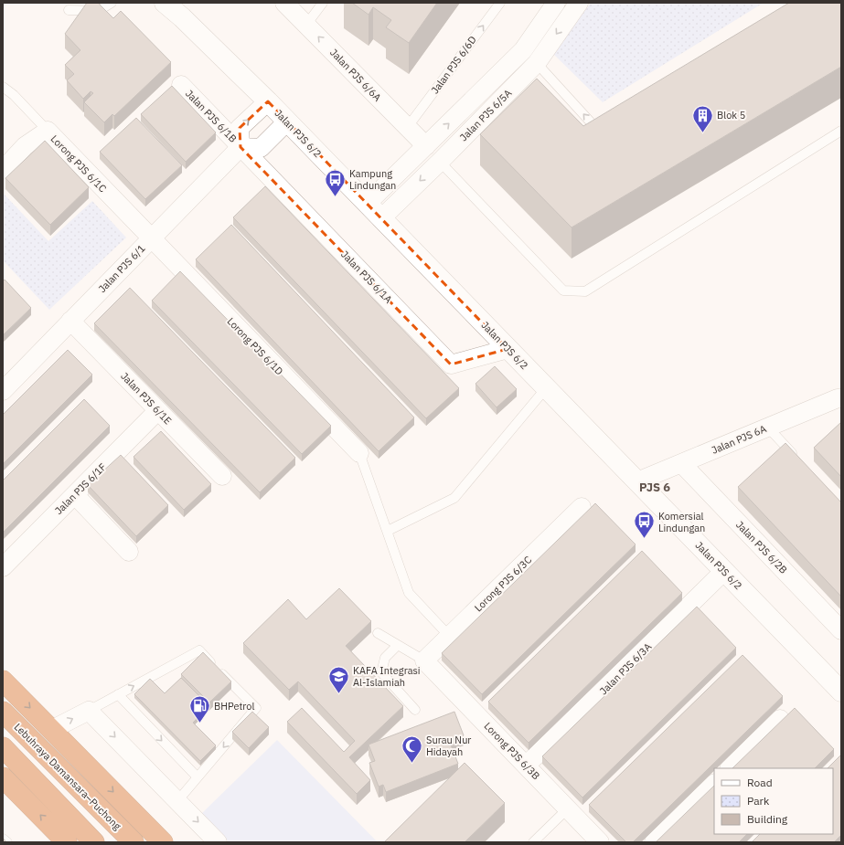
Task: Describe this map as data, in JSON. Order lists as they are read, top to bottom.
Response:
{
  "streets": {
    "highway": ["Lebuhraya Damansara–Puchong"],
    "street": [
      "Jalan PJS 6/6A",
      "Jalan PJS 6/5A",
      "Jalan PJS 6/1B",
      "Jalan PJS 6/2",
      "Lorong PJS 6/1C",
      "Jalan PJS 6/1",
      "Jalan PJS 6/1A",
      "Lorong PJS 6/1D",
      "Jalan PJS 6/1E",
      "Jalan PJS 6A",
      "Jalan PJS 6/1F",
      "Jalan PJS 6/2B",
      "Lorong PJS 6/3C",
      "Jalan PJS 6/3A",
      "Lorong PJS 6/3B"
    ],
    "lane": ["Jalan PJS 6/6D"]
  },
  "crossings": [
    ["Jalan PJS 6/6D", "Jalan PJS 6/6A"],
    ["Jalan PJS 6/6A", "Jalan PJS 6/5A"],
    ["Jalan PJS 6/5A", "Jalan PJS 6/2"],
    ["Jalan PJS 6/1B", "Jalan PJS 6/1"],
    ["Jalan PJS 6/1B", "Jalan PJS 6/1A"],
    ["Jalan PJS 6/2", "Jalan PJS 6/1A"],
    ["Jalan PJS 6/2", "Jalan PJS 6A"],
    ["Jalan PJS 6/2", "Jalan PJS 6/3A"],
    ["Lorong PJS 6/1C", "Jalan PJS 6/1"],
    ["Lorong PJS 6/1C", "Lorong PJS 6/1D"],
    ["Jalan PJS 6/1", "Jalan PJS 6/1A"],
    ["Jalan PJS 6/1", "Lorong PJS 6/1D"],
    ["Jalan PJS 6/1", "Jalan PJS 6/1E"],
    ["Jalan PJS 6/1E", "Jalan PJS 6/1F"],
    ["Jalan PJS 6A", "Jalan PJS 6/2B"],
    ["Lorong PJS 6/3C", "Lorong PJS 6/3B"],
    ["Jalan PJS 6/3A", "Lorong PJS 6/3B"]
  ],
  "one_way": ["Jalan PJS 6/6D", "Jalan PJS 6/6A"],
  "districts": ["PJS 6"],
  "places": {
    "building": ["Blok 5"],
    "bus stop": ["Kampung Lindungan", "Komersial Lindungan"],
    "school or university": ["KAFA Integrasi Al-Islamiah"],
    "fuel station": ["BHPetrol"],
    "mosque": ["Surau Nur Hidayah"]
  },
  "legend": ["Road", "Park", "Building"]
}
